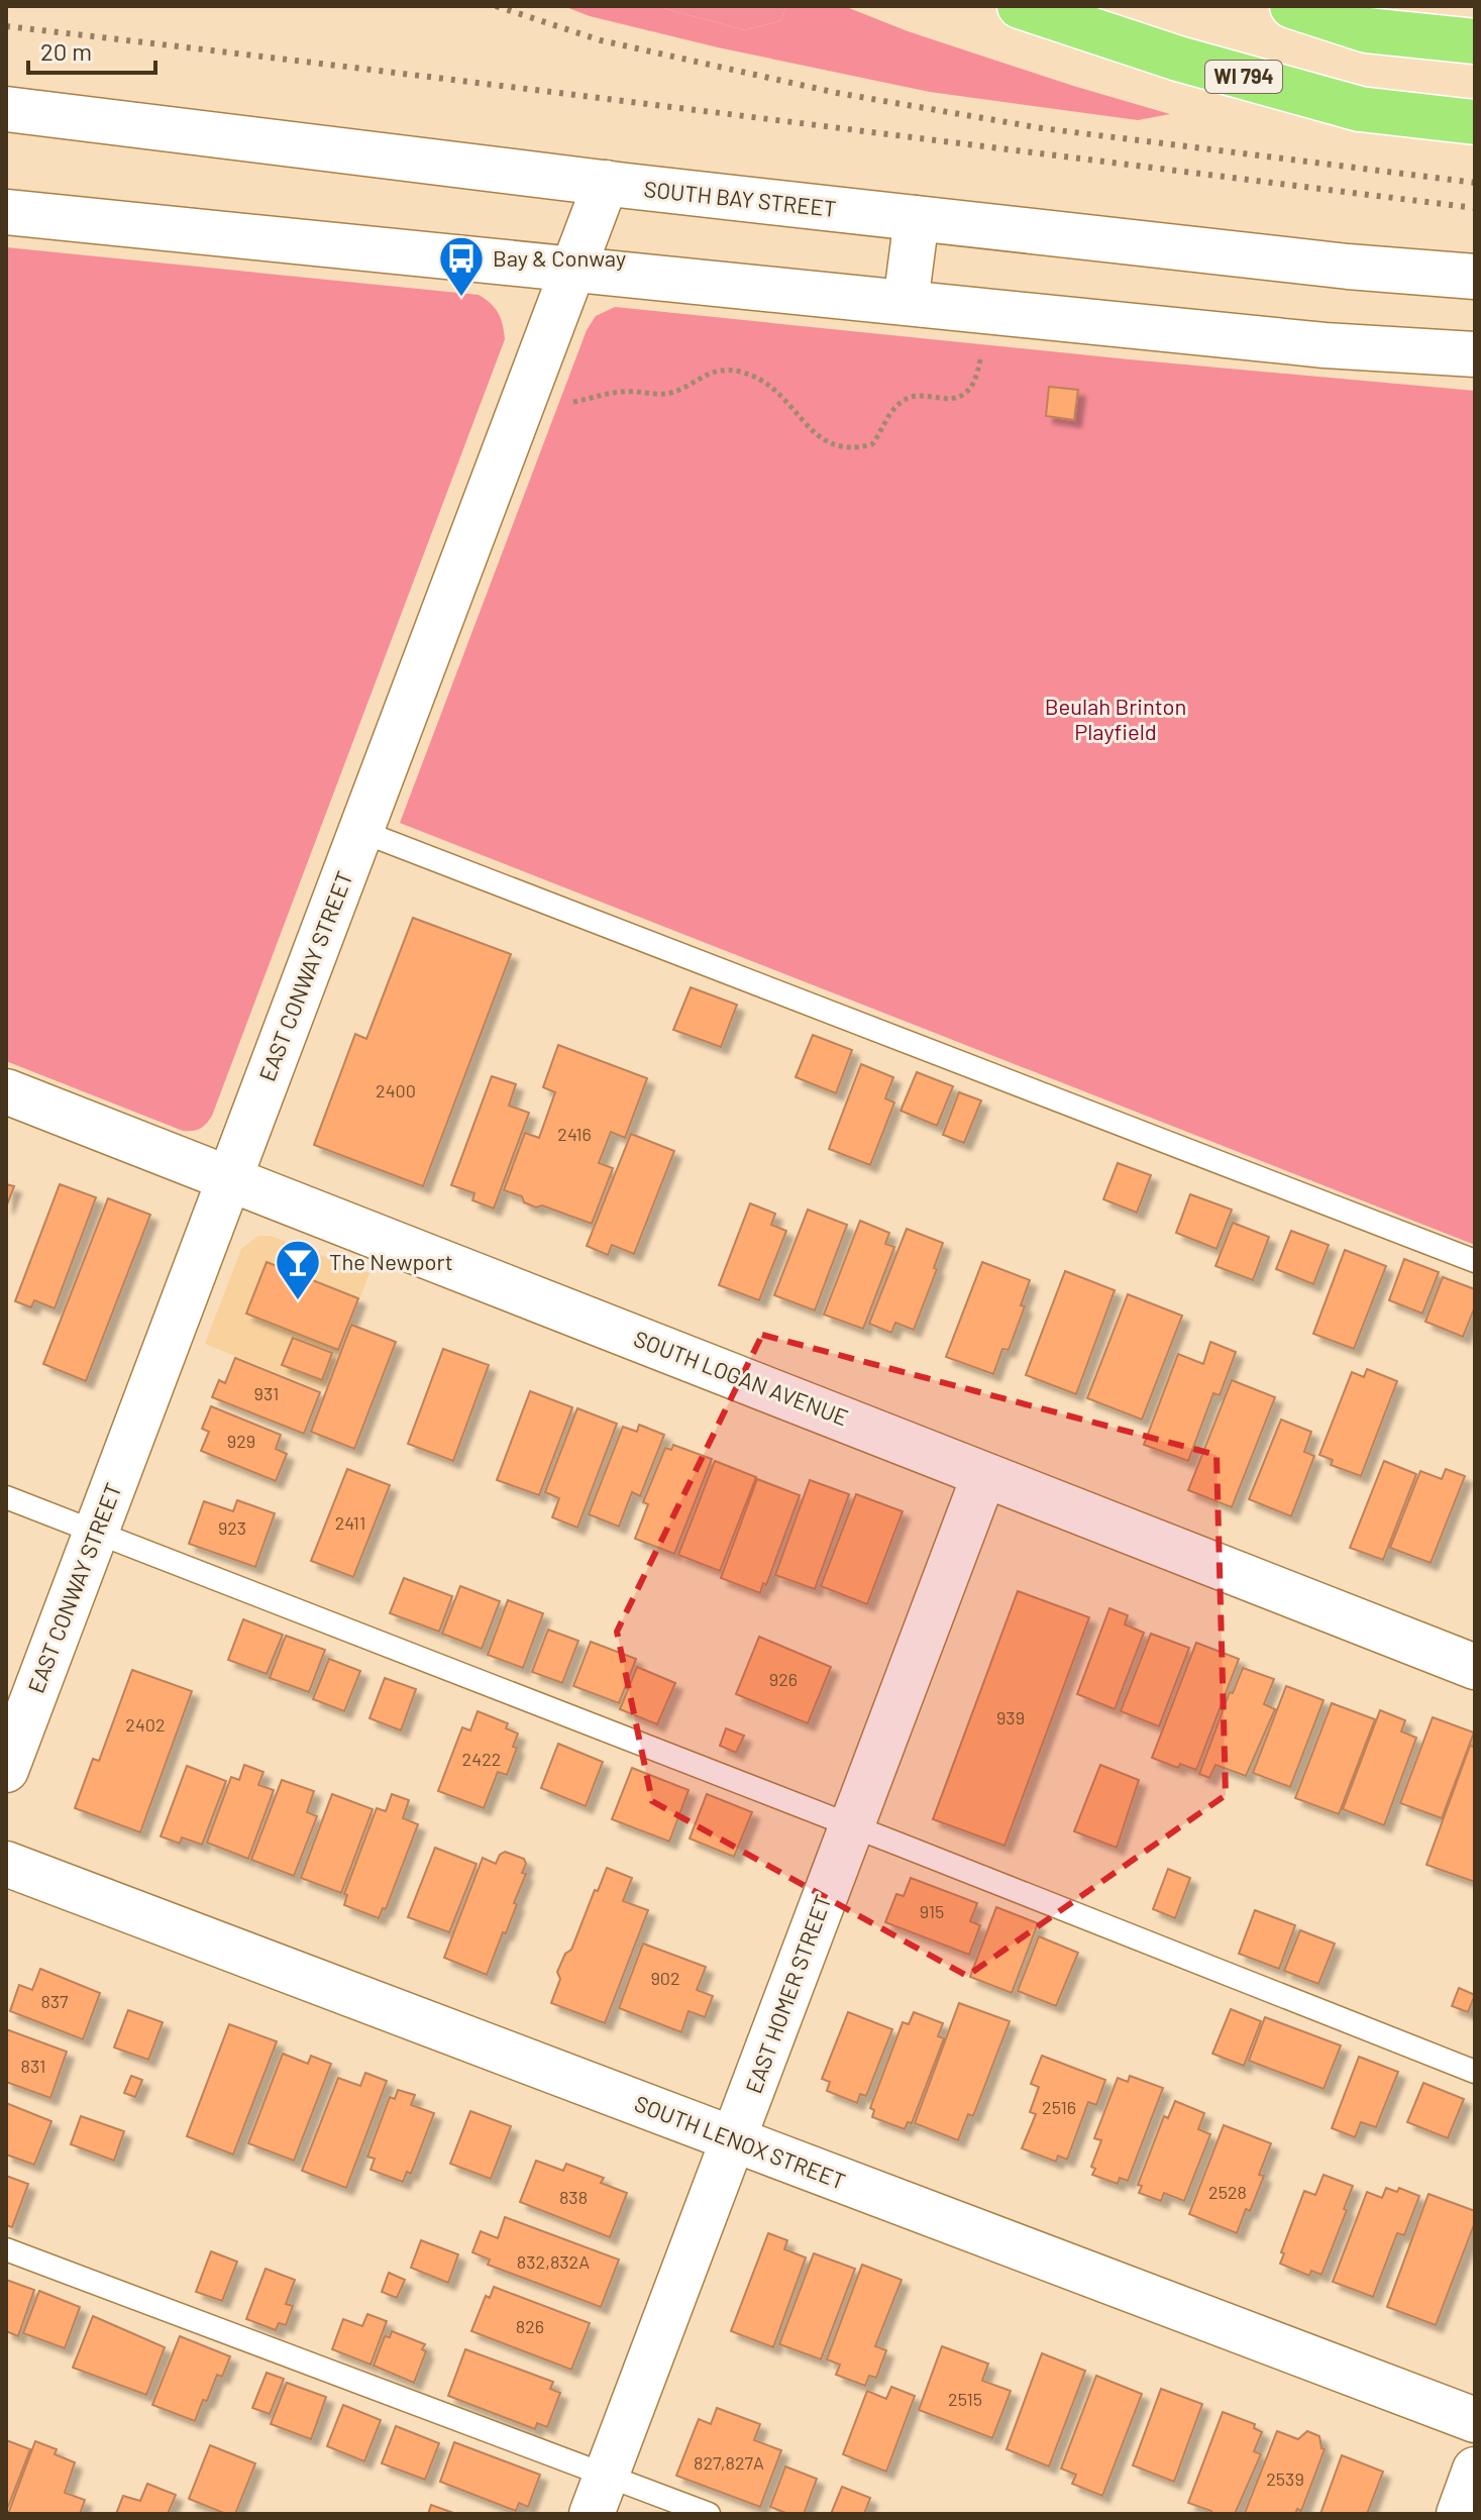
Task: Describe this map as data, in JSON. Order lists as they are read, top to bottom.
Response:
{
  "streets": {
    "highway": ["WI 794"],
    "street": [
      "SOUTH BAY STREET",
      "EAST CONWAY STREET",
      "SOUTH LOGAN AVENUE",
      "EAST HOMER STREET",
      "SOUTH LENOX STREET"
    ]
  },
  "crossings": [
    ["SOUTH BAY STREET", "EAST CONWAY STREET"],
    ["EAST CONWAY STREET", "SOUTH LOGAN AVENUE"],
    ["SOUTH LOGAN AVENUE", "EAST HOMER STREET"],
    ["EAST HOMER STREET", "SOUTH LENOX STREET"]
  ],
  "parks": ["Beulah Brinton Playfield"],
  "places": {
    "bus stop": ["Bay & Conway"],
    "bar": ["The Newport"]
  },
  "house_numbers": [
    "2400",
    "2416",
    "931",
    "929",
    "2411",
    "923",
    "926",
    "939",
    "2402",
    "2422",
    "915",
    "902",
    "837",
    "831",
    "2516",
    "2528",
    "838",
    "832,832A",
    "826",
    "2515",
    "827,827A",
    "2539"
  ],
  "scale_bar": "20 m"
}
